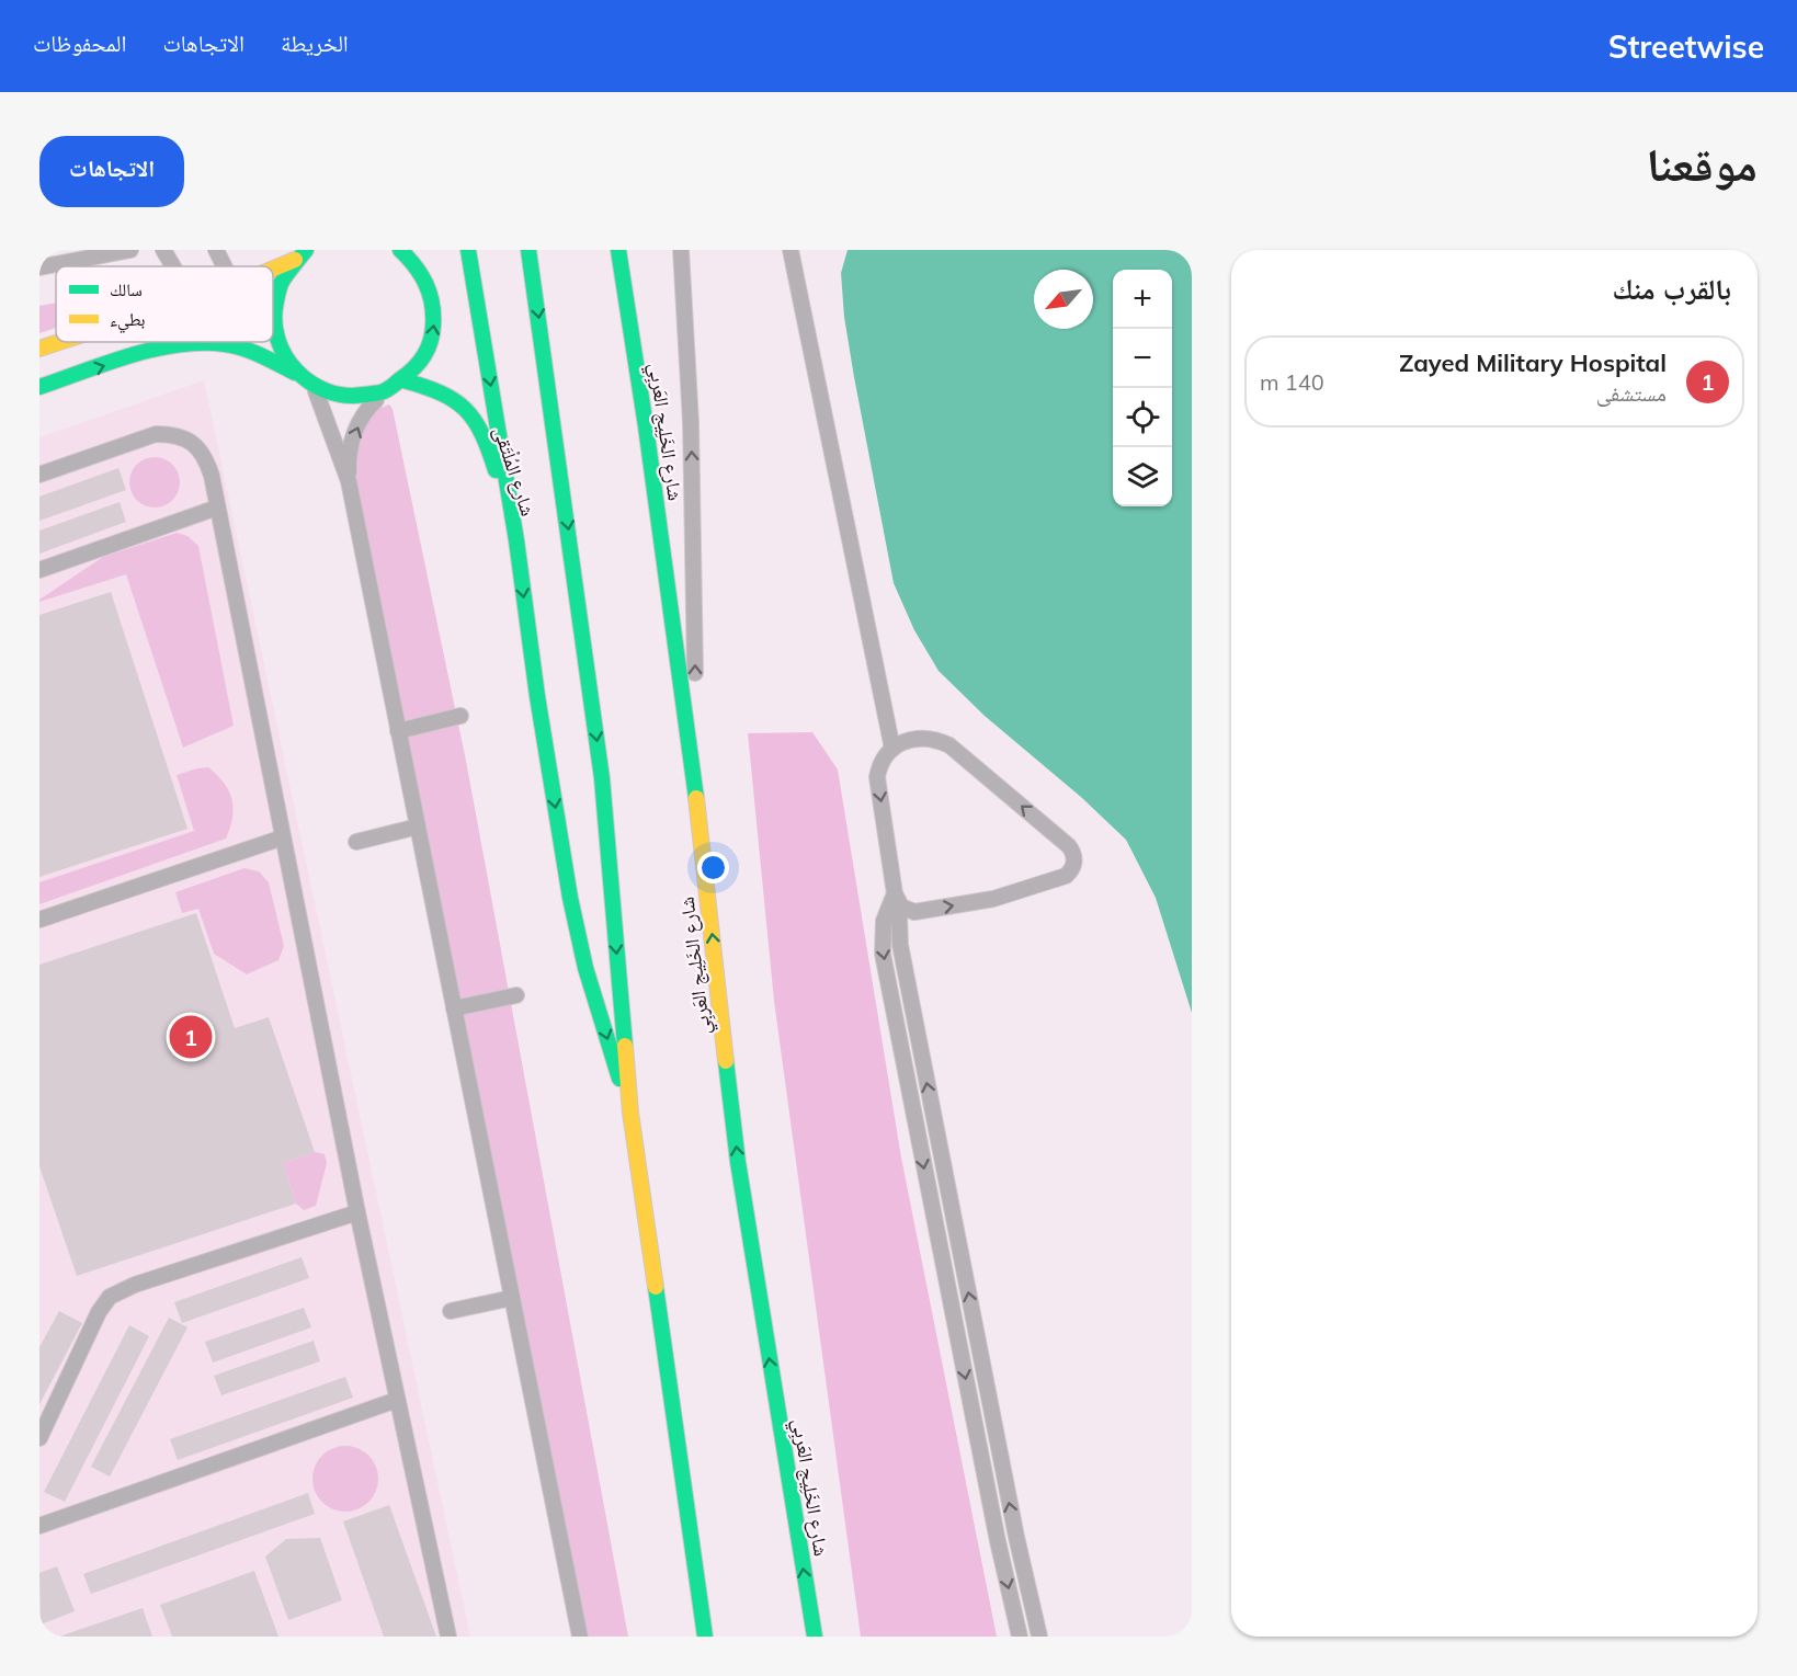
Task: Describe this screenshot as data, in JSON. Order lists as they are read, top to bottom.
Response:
{
  "streets": {
    "main road": ["شارع الخَلِيج العَربِي", "شارع المُلْتَقى"]
  },
  "legend": ["سالك", "بطيء"],
  "north": "bottom left",
  "page": {
    "header": "Streetwise",
    "nav": ["الخريطة", "الاتجاهات", "المحفوظات"],
    "title": "موقعنا",
    "buttons": "الاتجاهات",
    "heading": "بالقرب منك",
    "map_buttons": ["+", "−"],
    "list": [
      {
        "mark": "1",
        "name": "Zayed Military Hospital",
        "note": "مستشفى",
        "value": "140 m"
      }
    ],
    "pins": "1"
  }
}
